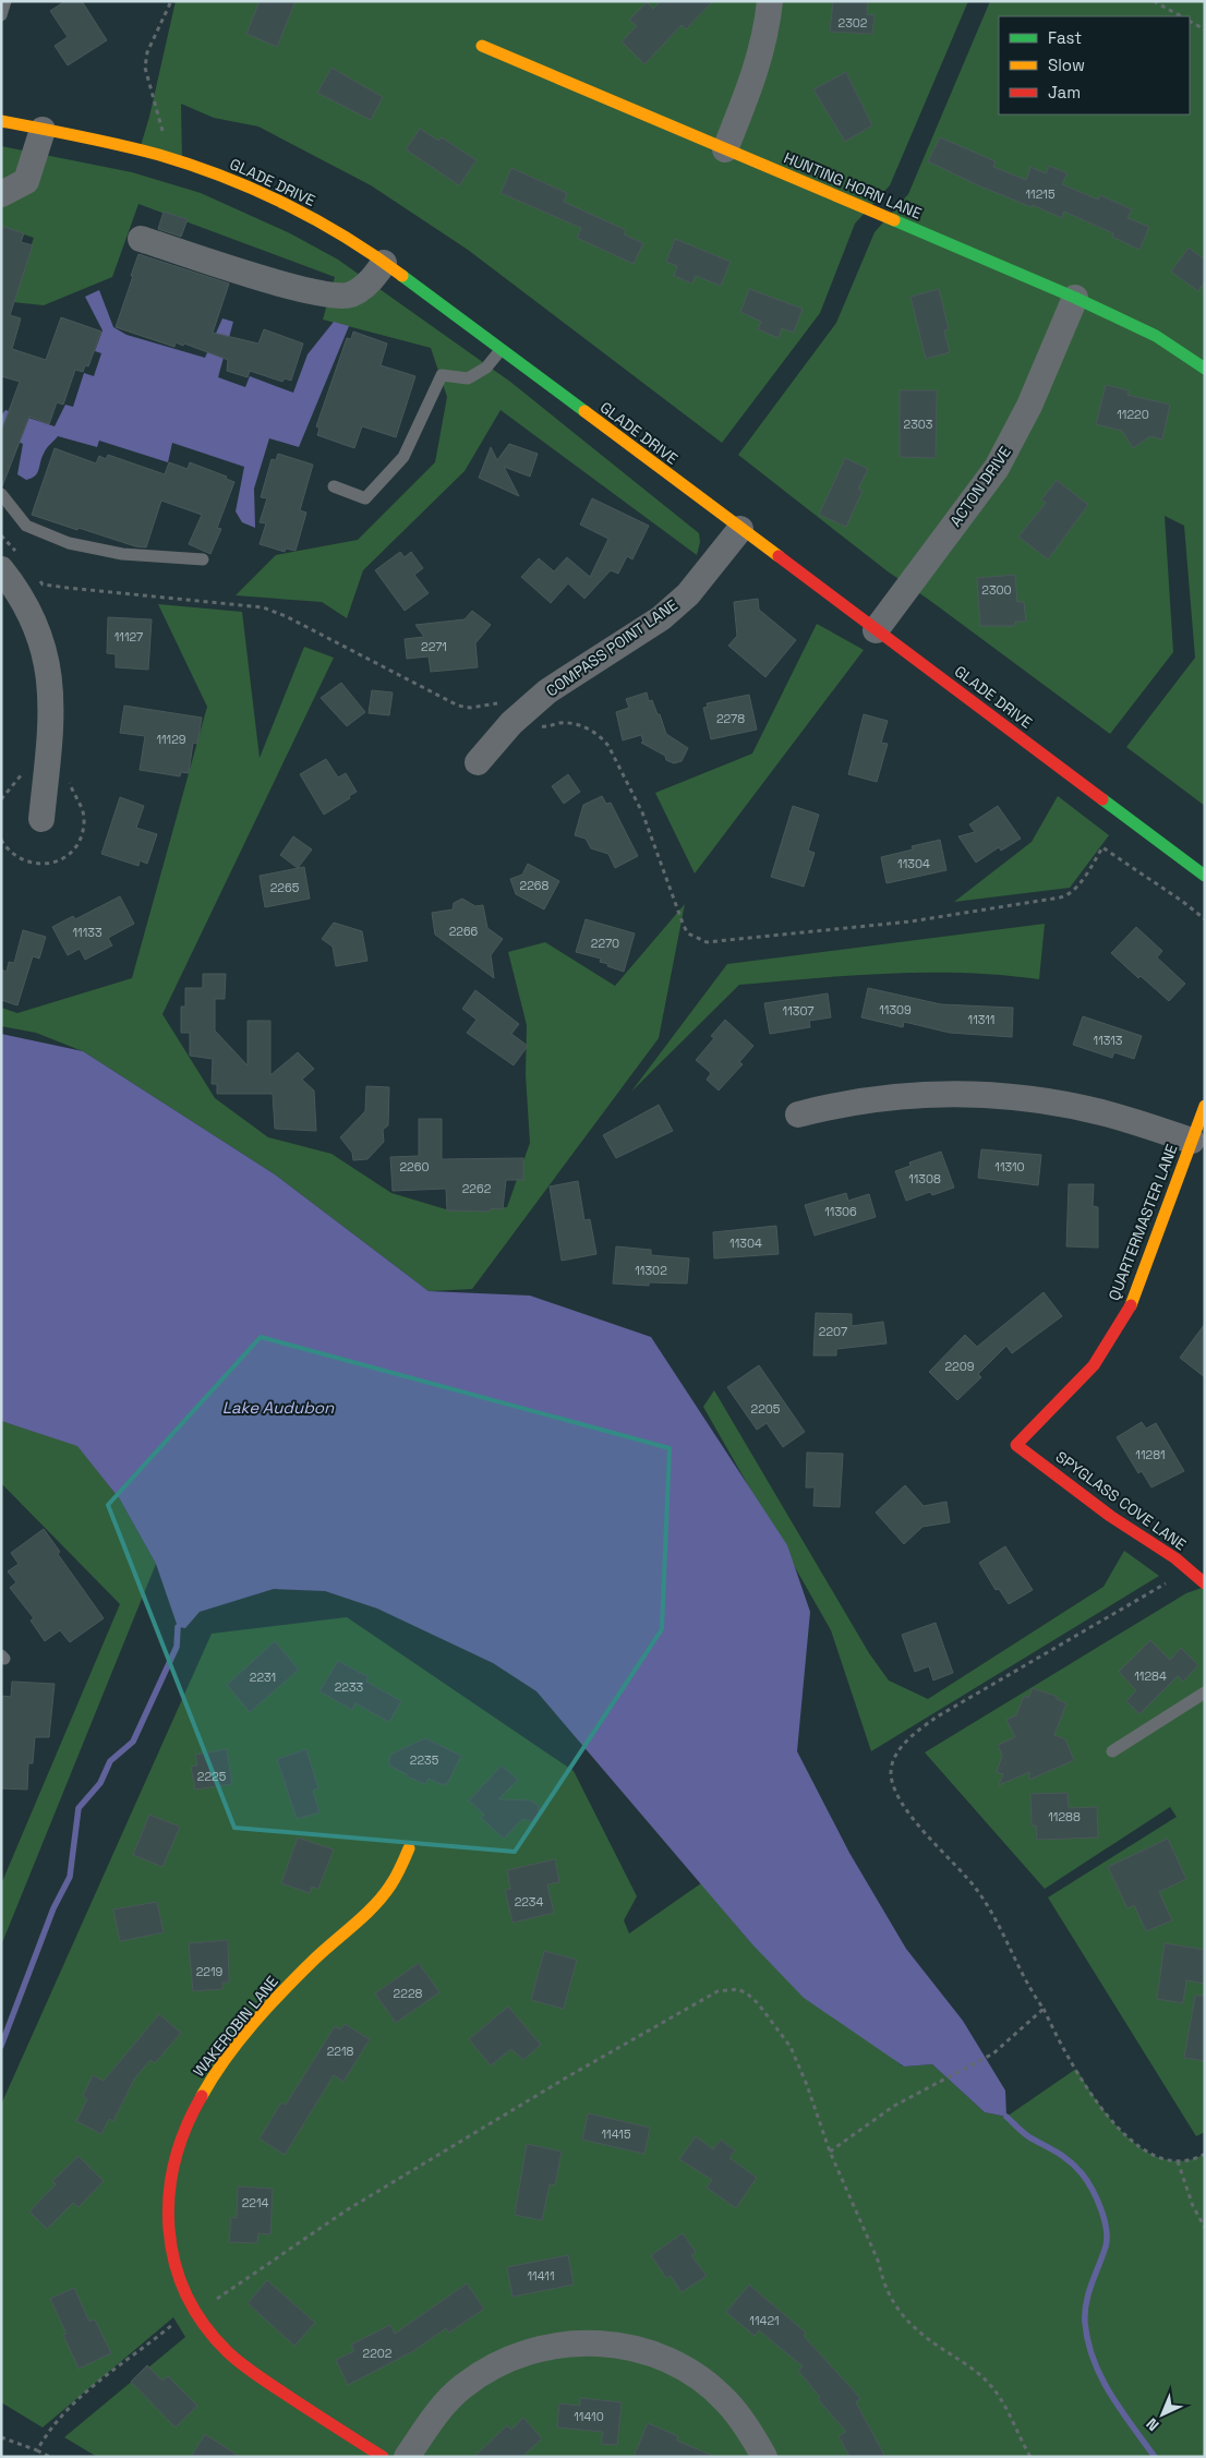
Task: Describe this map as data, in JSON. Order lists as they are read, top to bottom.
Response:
{
  "streets": {
    "street": [
      "GLADE DRIVE",
      "HUNTING HORN LANE",
      "ACTON DRIVE",
      "COMPASS POINT LANE",
      "QUARTERMASTER LANE",
      "SPYGLASS COVE LANE",
      "WAKEROBIN LANE"
    ]
  },
  "crossings": [
    ["GLADE DRIVE", "ACTON DRIVE"],
    ["GLADE DRIVE", "COMPASS POINT LANE"],
    ["HUNTING HORN LANE", "ACTON DRIVE"],
    ["QUARTERMASTER LANE", "SPYGLASS COVE LANE"]
  ],
  "water": ["Lake Audubon"],
  "house_numbers": [
    "2302",
    "11215",
    "11220",
    "2303",
    "2300",
    "11127",
    "2271",
    "2278",
    "11129",
    "11304",
    "2268",
    "2265",
    "2266",
    "11133",
    "2270",
    "11309",
    "11307",
    "11311",
    "11313",
    "2260",
    "11310",
    "11308",
    "2262",
    "11306",
    "11304",
    "11302",
    "2207",
    "2209",
    "2205",
    "11281",
    "11284",
    "2231",
    "2233",
    "2235",
    "2225",
    "11288",
    "2234",
    "2219",
    "2228",
    "2218",
    "11415",
    "2214",
    "11411",
    "11421",
    "2202",
    "11410"
  ],
  "legend": ["Fast", "Slow", "Jam"],
  "north": "bottom left"
}
